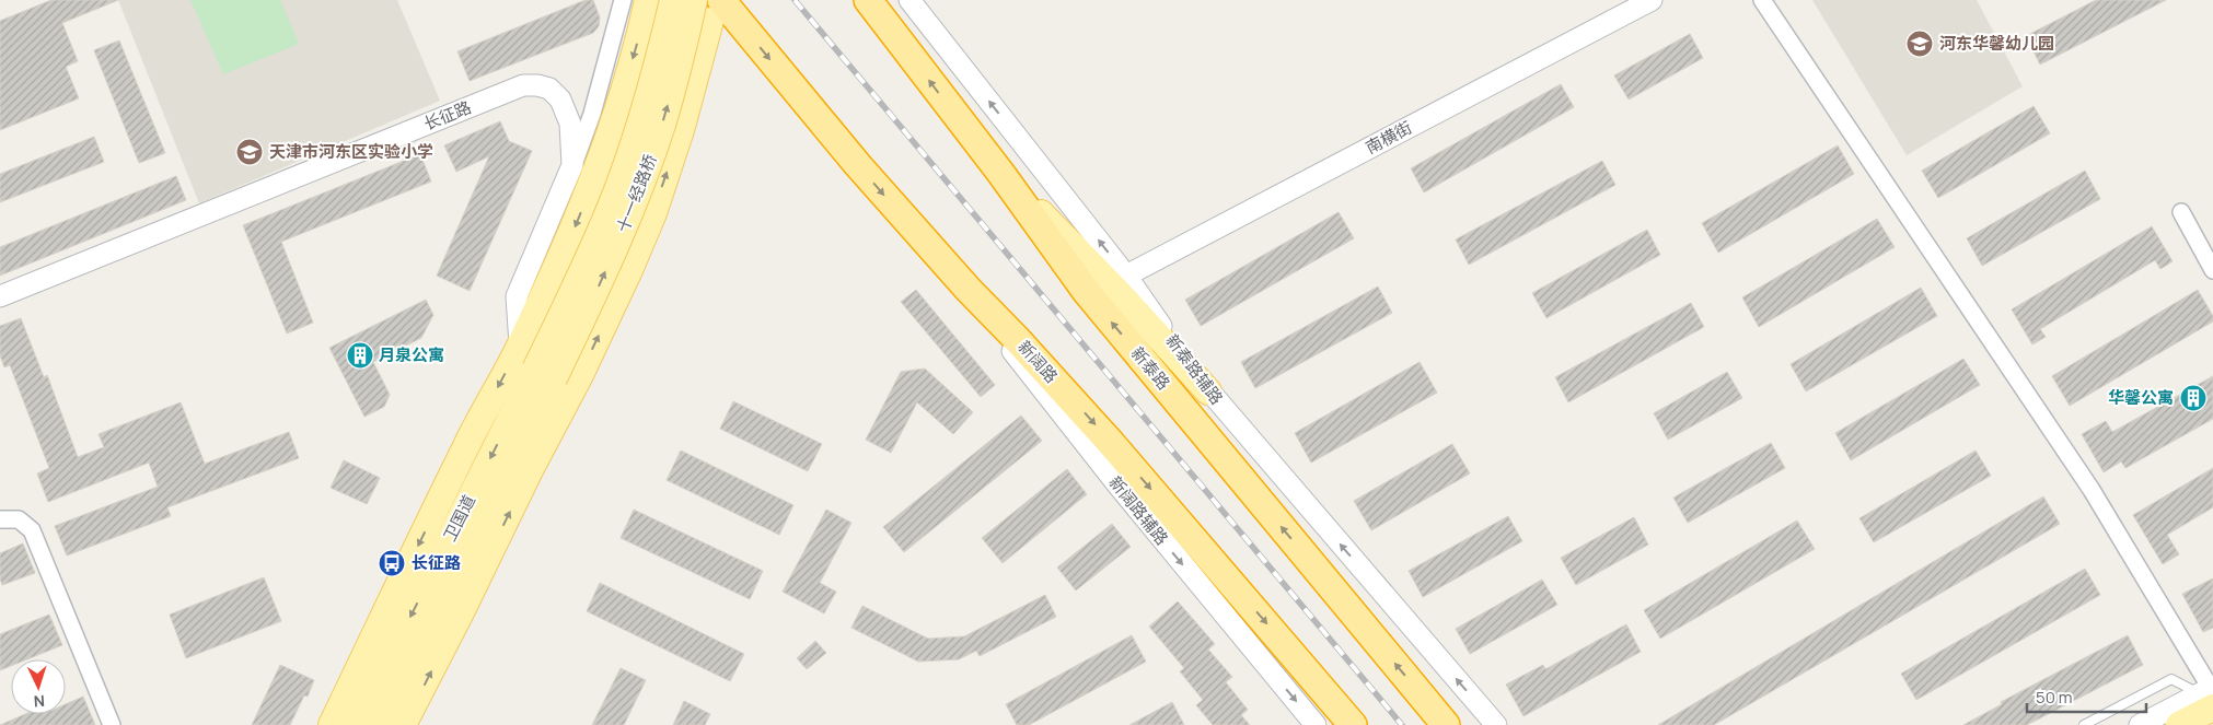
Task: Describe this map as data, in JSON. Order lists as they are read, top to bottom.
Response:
{
  "streets": {
    "highway": ["新阔路", "新泰路"],
    "main road": ["十一经路桥", "卫国道"],
    "street": [
      "长征路",
      "南横街",
      "新泰路辅路",
      "新阔路辅路"
    ]
  },
  "crossings": [
    ["南横街", "新泰路辅路"],
    ["十一经路桥", "卫国道"],
    ["新阔路", "新阔路辅路"]
  ],
  "one_way": [
    "新阔路",
    "新泰路",
    "新泰路辅路",
    "新阔路辅路"
  ],
  "places": {
    "school or university": ["河东华馨幼儿园", "天津市河东区实验小学"],
    "building": ["月泉公寓", "华馨公寓"],
    "bus stop": ["长征路"]
  },
  "scale_bar": "50 m",
  "north": "bottom"
}
